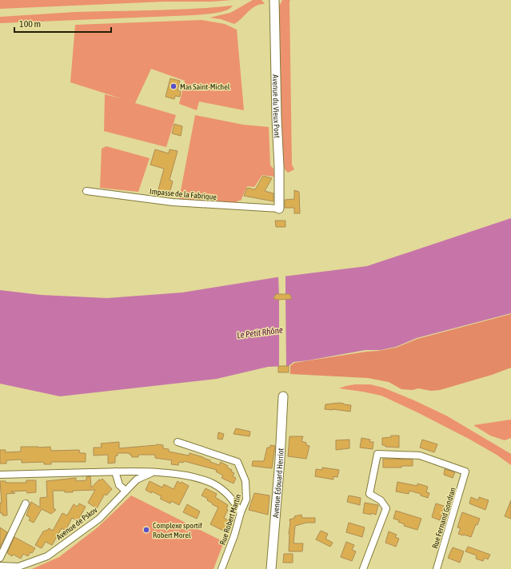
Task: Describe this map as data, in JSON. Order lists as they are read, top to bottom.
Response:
{
  "streets": {
    "street": [
      "Avenue du Vieux Pont",
      "Impasse de la Fabrique",
      "Avenue Édouard Herriot",
      "Rue Fernand Gondran",
      "Rue Robert Martin",
      "Avenue de Pskov"
    ]
  },
  "crossings": [
    ["Avenue du Vieux Pont", "Impasse de la Fabrique"],
    ["Rue Robert Martin", "Avenue de Pskov"]
  ],
  "water": ["Le Petit Rhône"],
  "places": ["Mas Saint-Michel", "Complexe sportif Robert Morel"],
  "scale_bar": "100 m"
}
